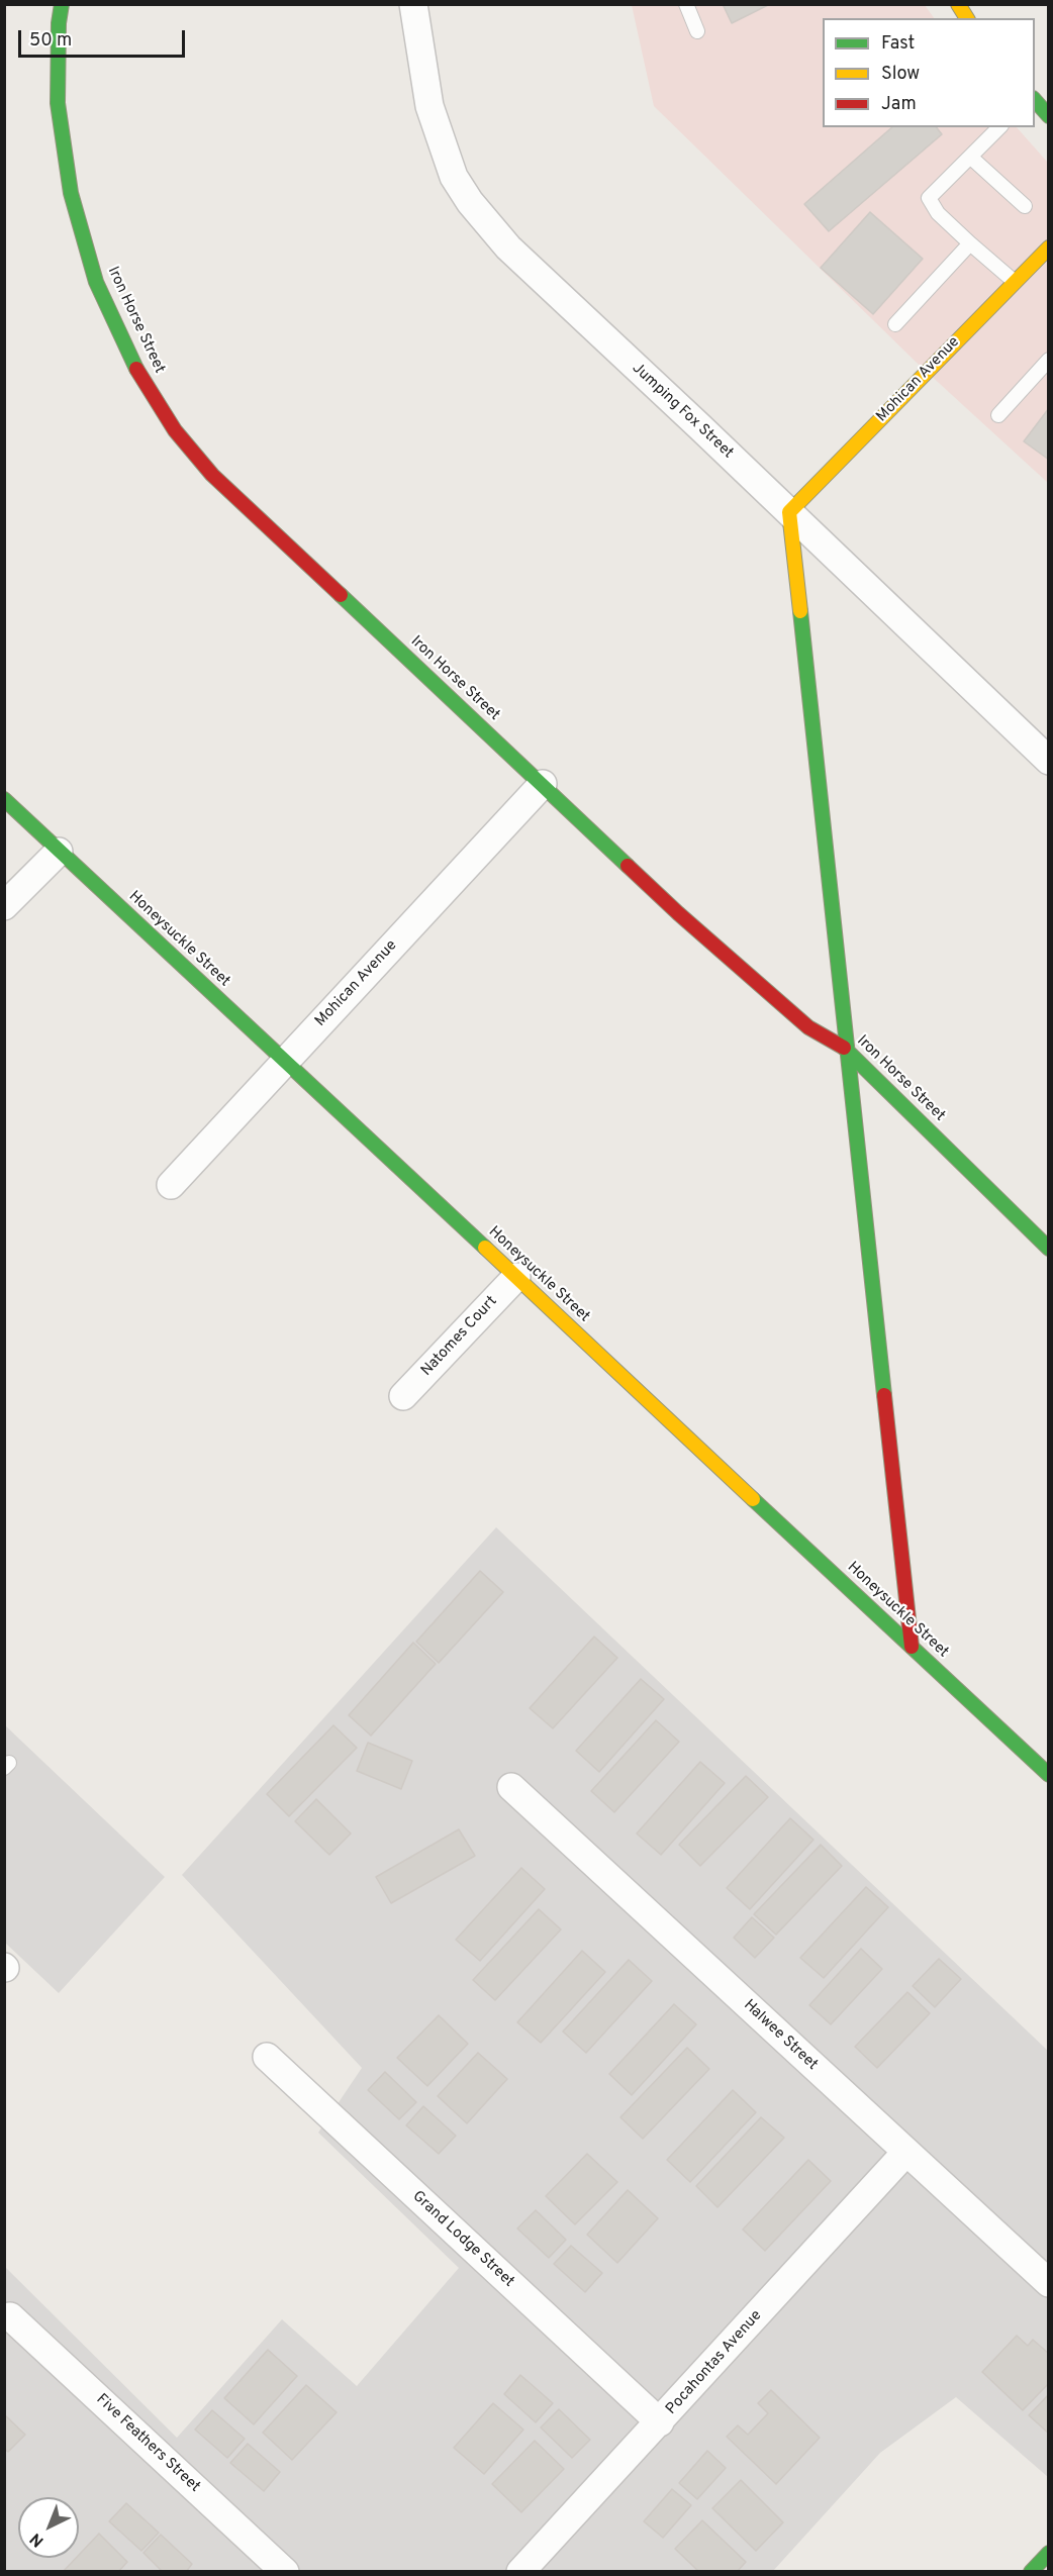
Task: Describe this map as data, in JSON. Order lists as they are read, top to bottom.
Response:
{
  "streets": {
    "street": [
      "Iron Horse Street",
      "Mohican Avenue",
      "Jumping Fox Street",
      "Honeysuckle Street",
      "Natomes Court",
      "Halwee Street",
      "Grand Lodge Street",
      "Pocahontas Avenue",
      "Five Feathers Street"
    ]
  },
  "crossings": [
    ["Iron Horse Street", "Mohican Avenue"],
    ["Mohican Avenue", "Jumping Fox Street"],
    ["Mohican Avenue", "Honeysuckle Street"],
    ["Honeysuckle Street", "Natomes Court"],
    ["Halwee Street", "Pocahontas Avenue"],
    ["Grand Lodge Street", "Pocahontas Avenue"]
  ],
  "legend": ["Fast", "Slow", "Jam"],
  "scale_bar": "50 m",
  "north": "bottom left"
}
